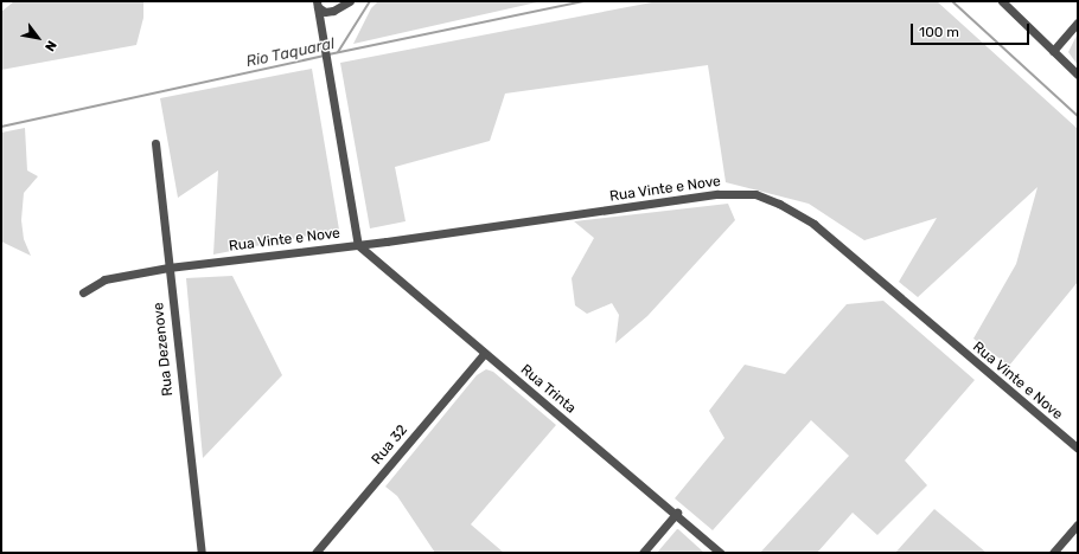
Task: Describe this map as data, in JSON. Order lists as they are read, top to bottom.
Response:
{
  "streets": {
    "street": [
      "Rua Vinte e Nove",
      "Rua Dezenove",
      "Rua Trinta",
      "Rua 32"
    ]
  },
  "crossings": [
    ["Rua Vinte e Nove", "Rua Dezenove"],
    ["Rua Vinte e Nove", "Rua Trinta"],
    ["Rua Trinta", "Rua 32"]
  ],
  "water": ["Rio Taquaral"],
  "scale_bar": "100 m",
  "north": "bottom right"
}
